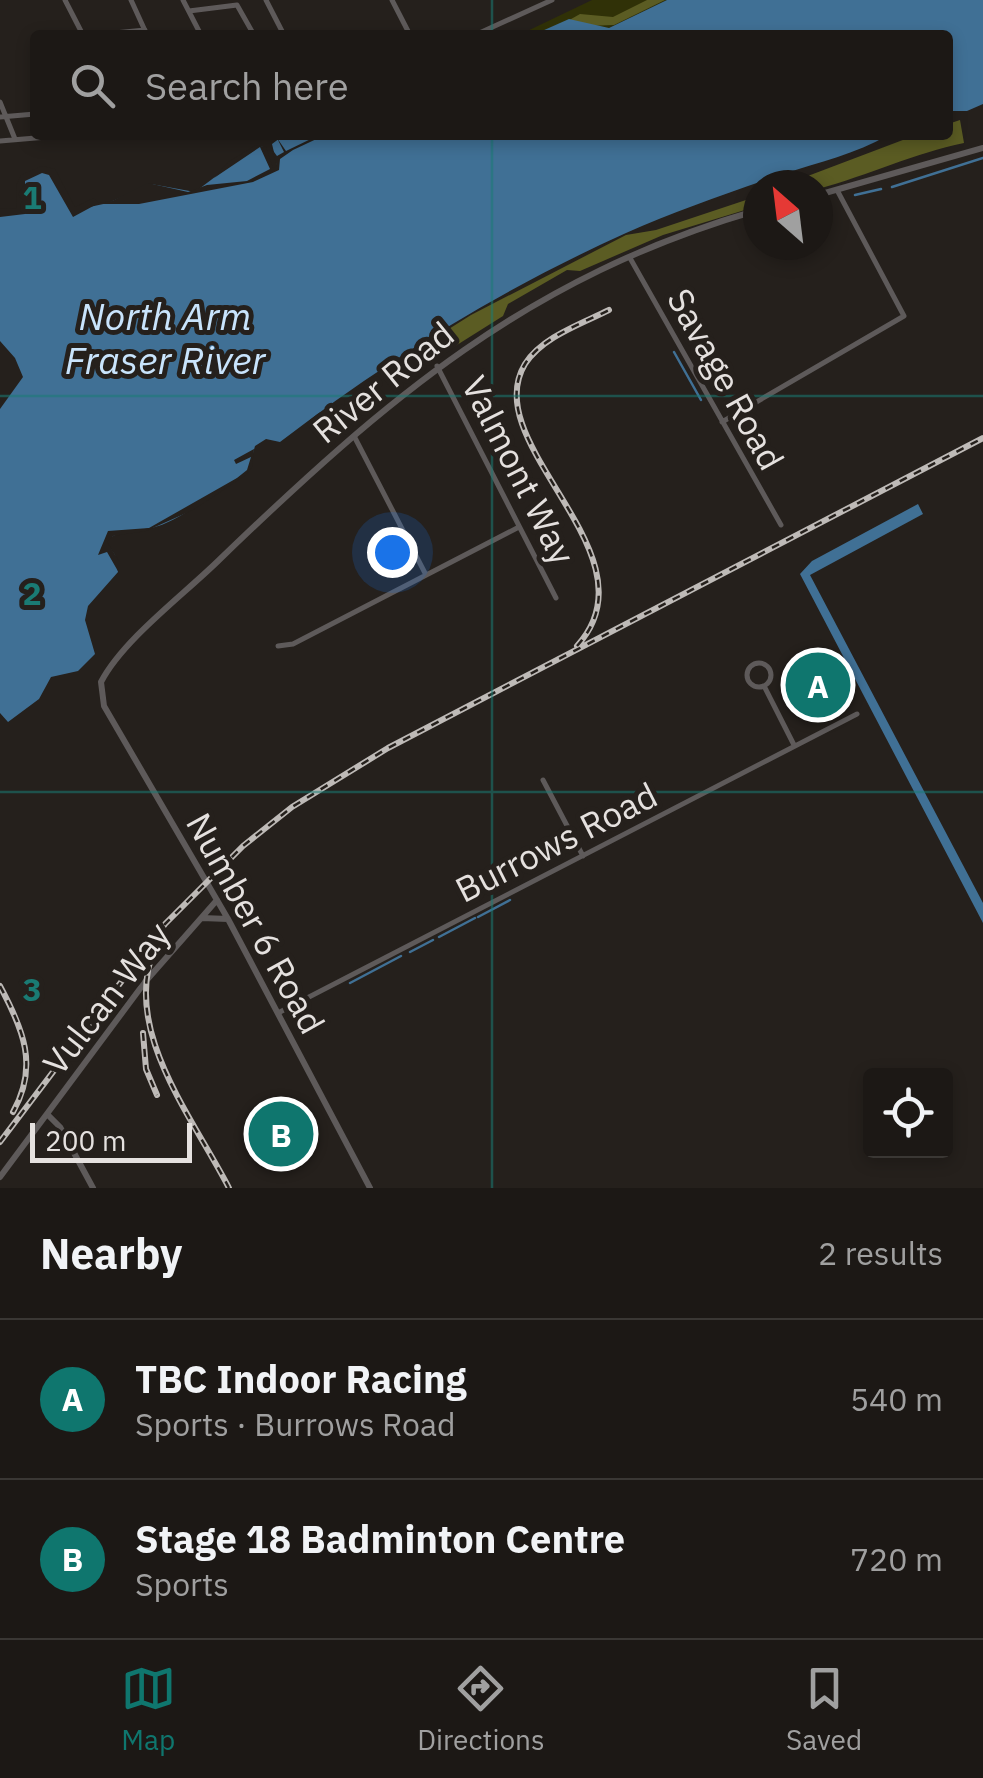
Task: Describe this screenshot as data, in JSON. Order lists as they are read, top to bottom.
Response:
{
  "streets": {
    "street": [
      "Savage Road",
      "River Road",
      "Valmont Way",
      "Burrows Road",
      "Number 6 Road",
      "Vulcan Way"
    ]
  },
  "crossings": [
    ["Savage Road", "River Road"],
    ["River Road", "Valmont Way"],
    ["River Road", "Number 6 Road"],
    ["Burrows Road", "Number 6 Road"],
    ["Number 6 Road", "Vulcan Way"]
  ],
  "water": ["North Arm Fraser River"],
  "scale_bar": "200 m",
  "north": "top left",
  "page": {
    "search": "Search here",
    "pins": ["A", "B"],
    "scale": "200 m",
    "heading": ["Nearby", "2 results"],
    "list": [
      {
        "mark": "A",
        "name": "TBC Indoor Racing",
        "note": "Sports · Burrows Road",
        "value": "540 m"
      },
      {
        "mark": "B",
        "name": "Stage 18 Badminton Centre",
        "note": "Sports",
        "value": "720 m"
      }
    ],
    "nav": ["Map", "Directions", "Saved"]
  },
  "grid": {
    "rows": ["1", "2", "3"]
  }
}
